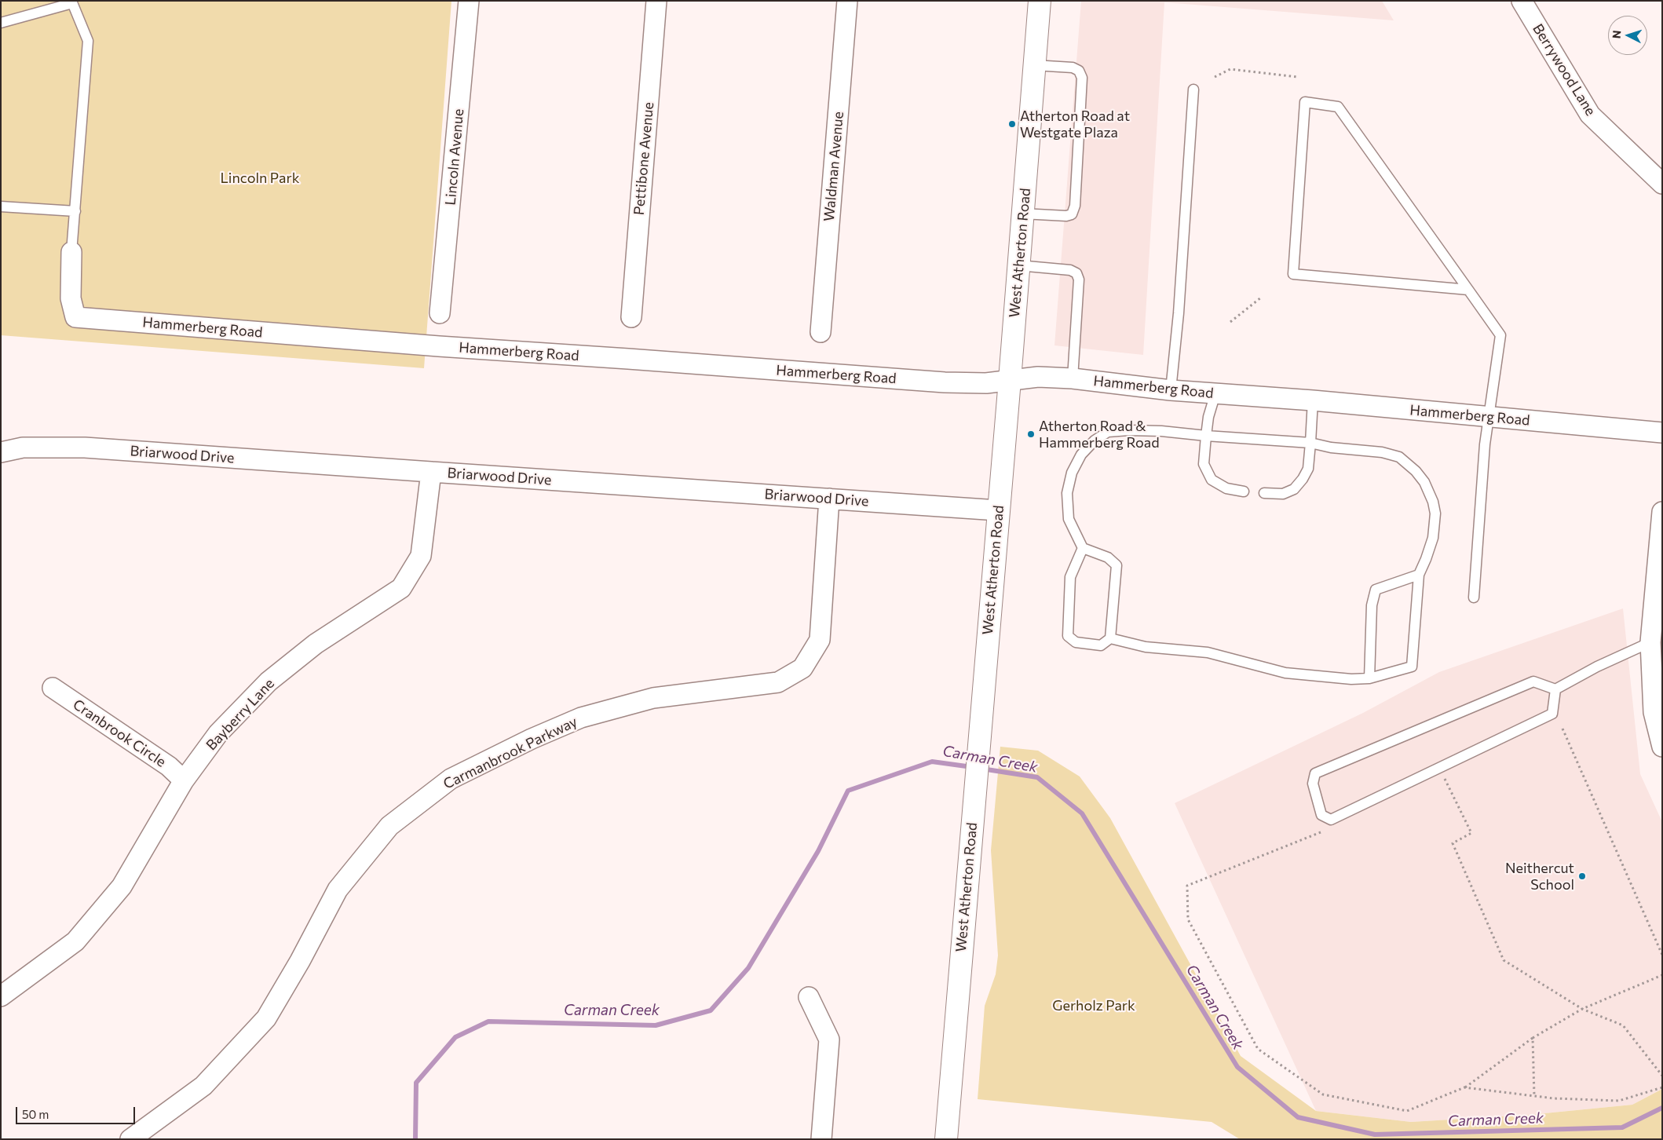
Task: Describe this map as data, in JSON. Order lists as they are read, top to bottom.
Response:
{
  "streets": {
    "street": [
      "Berrywood Lane",
      "Lincoln Avenue",
      "Pettibone Avenue",
      "Waldman Avenue",
      "West Atherton Road",
      "Hammerberg Road",
      "Briarwood Drive",
      "Bayberry Lane",
      "Cranbrook Circle",
      "Carmanbrook Parkway"
    ]
  },
  "crossings": [
    ["West Atherton Road", "Hammerberg Road"],
    ["West Atherton Road", "Briarwood Drive"],
    ["Briarwood Drive", "Bayberry Lane"],
    ["Briarwood Drive", "Carmanbrook Parkway"],
    ["Bayberry Lane", "Cranbrook Circle"]
  ],
  "water": ["Carman Creek"],
  "parks": ["Lincoln Park", "Gerholz Park"],
  "places": ["Atherton Road at Westgate Plaza", "Atherton Road & Hammerberg Road", "Neithercut School"],
  "scale_bar": "50 m",
  "north": "left"
}
